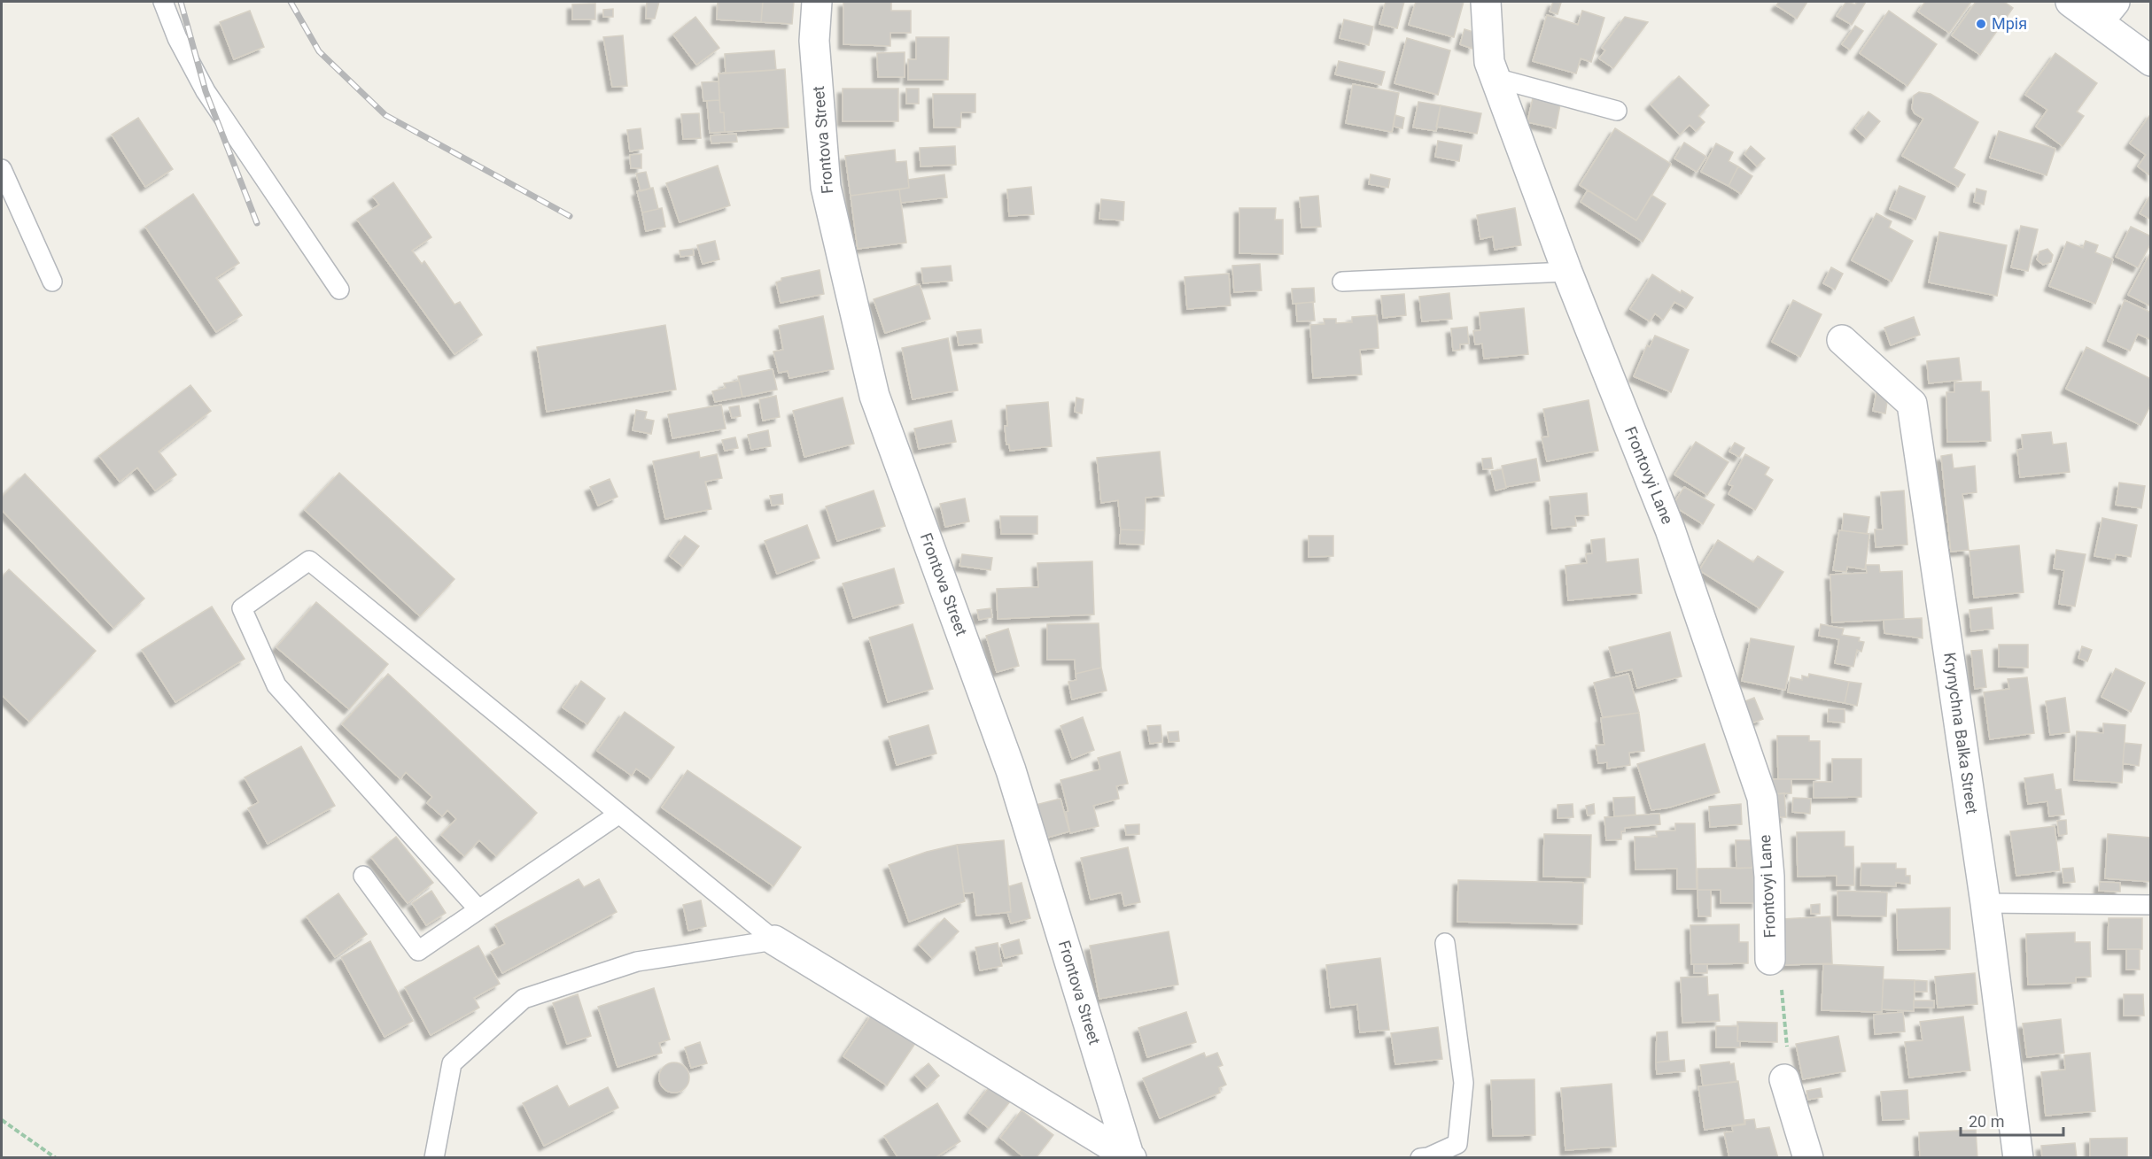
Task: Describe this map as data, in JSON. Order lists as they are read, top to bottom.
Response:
{
  "streets": {
    "street": ["Frontova Street", "Frontovyi Lane", "Krynychna Balka Street"]
  },
  "places": ["Мрія"],
  "scale_bar": "20 m"
}
